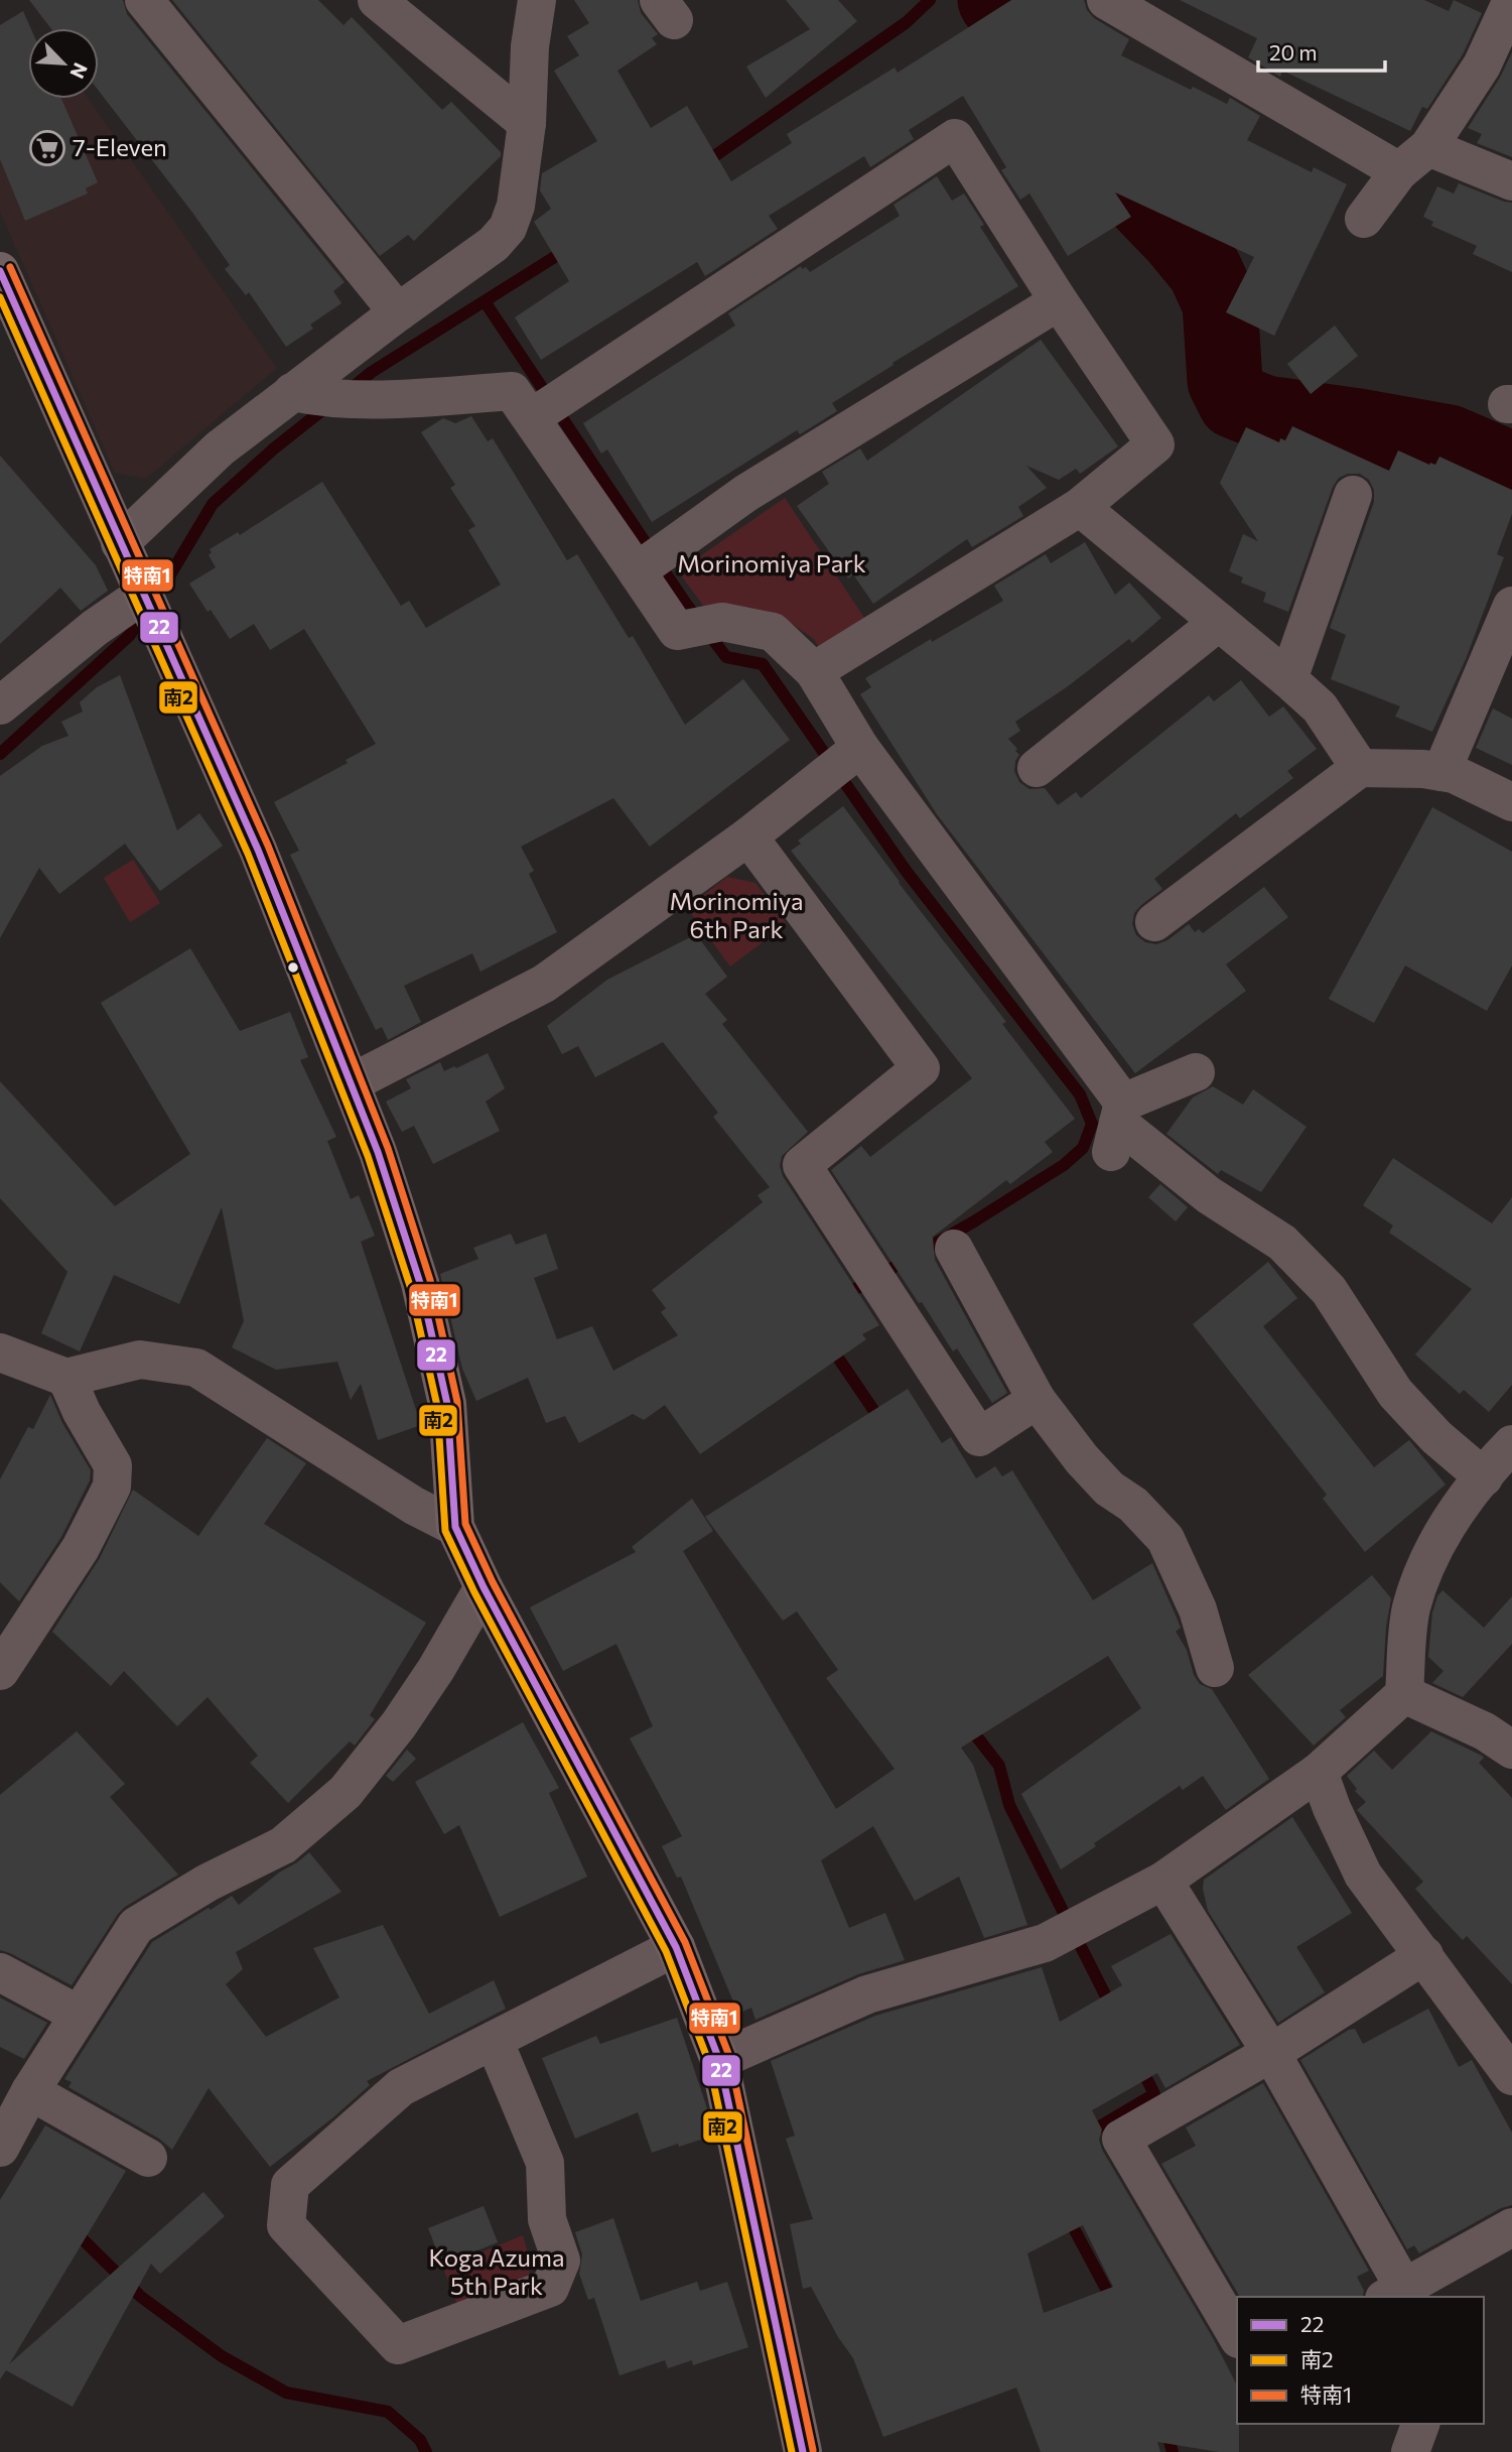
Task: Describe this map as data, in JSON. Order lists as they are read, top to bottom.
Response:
{
  "parks": ["Morinomiya Park", "Morinomiya 6th Park", "Koga Azuma 5th Park"],
  "places": {
    "supermarket": ["7-Eleven"]
  },
  "lines": ["transit line 特南1", "transit line 22", "transit line 南2"],
  "legend": ["22", "南2", "特南1"],
  "scale_bar": "20 m",
  "north": "bottom right"
}
